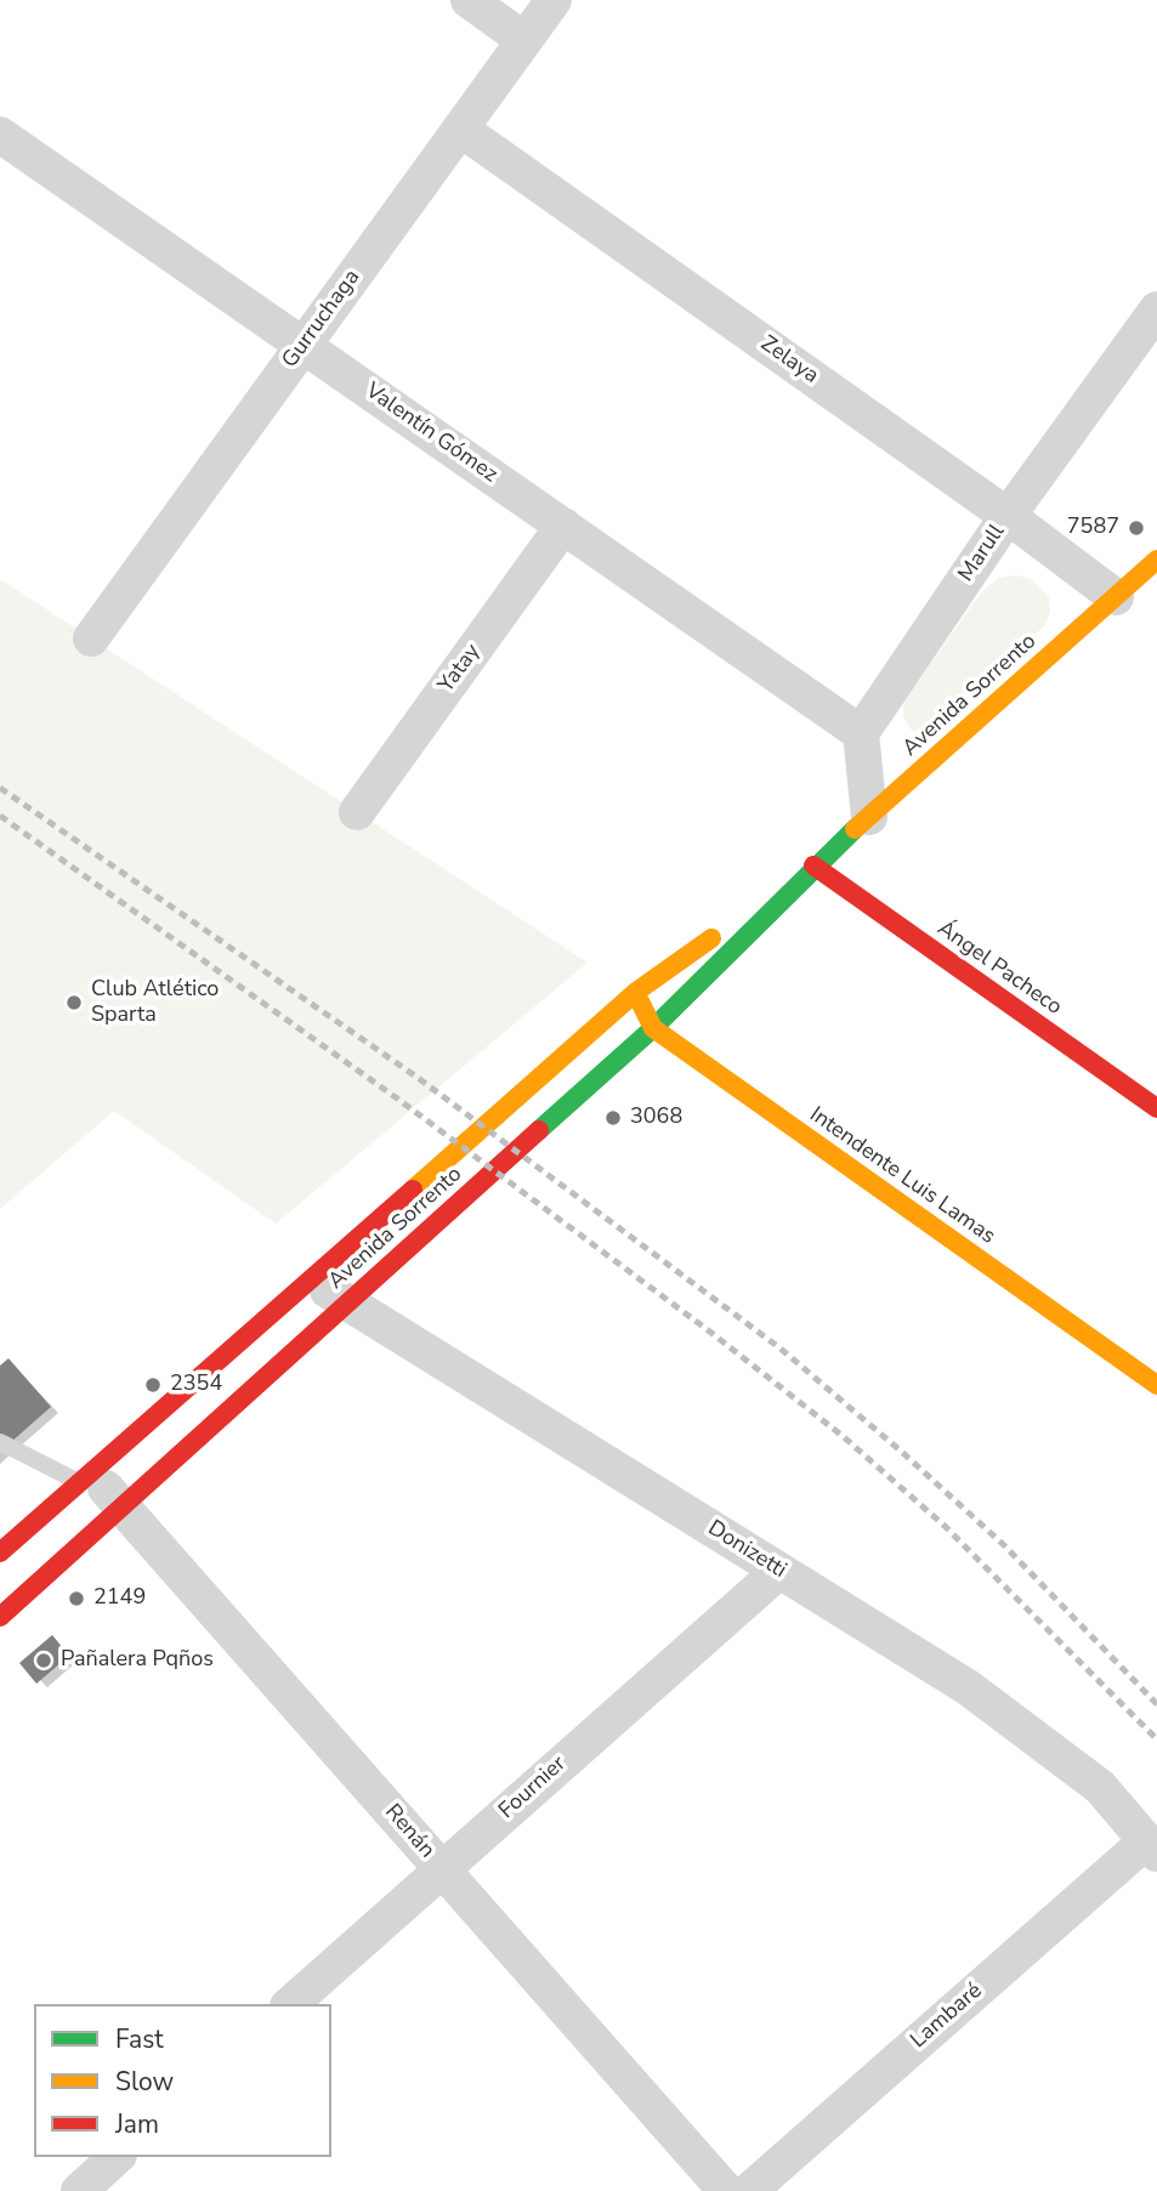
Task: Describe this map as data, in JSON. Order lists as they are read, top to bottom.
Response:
{
  "streets": {
    "main road": ["Avenida Sorrento", "Ángel Pacheco", "Intendente Luis Lamas"],
    "street": [
      "Gurruchaga",
      "Zelaya",
      "Valentín Gómez",
      "Marull",
      "Yatay",
      "Donizetti",
      "Fournier",
      "Renán",
      "Lambaré"
    ]
  },
  "crossings": [
    ["Gurruchaga", "Zelaya"],
    ["Gurruchaga", "Valentín Gómez"],
    ["Zelaya", "Marull"],
    ["Zelaya", "Avenida Sorrento"],
    ["Valentín Gómez", "Marull"],
    ["Valentín Gómez", "Yatay"],
    ["Avenida Sorrento", "Ángel Pacheco"],
    ["Avenida Sorrento", "Intendente Luis Lamas"],
    ["Avenida Sorrento", "Donizetti"],
    ["Avenida Sorrento", "Renán"],
    ["Donizetti", "Fournier"],
    ["Donizetti", "Lambaré"],
    ["Fournier", "Renán"]
  ],
  "places": [
    "7587",
    "Club Atlético Sparta",
    "3068",
    "2354",
    "2149",
    "Pañalera Pqños"
  ],
  "legend": ["Fast", "Slow", "Jam"]
}
